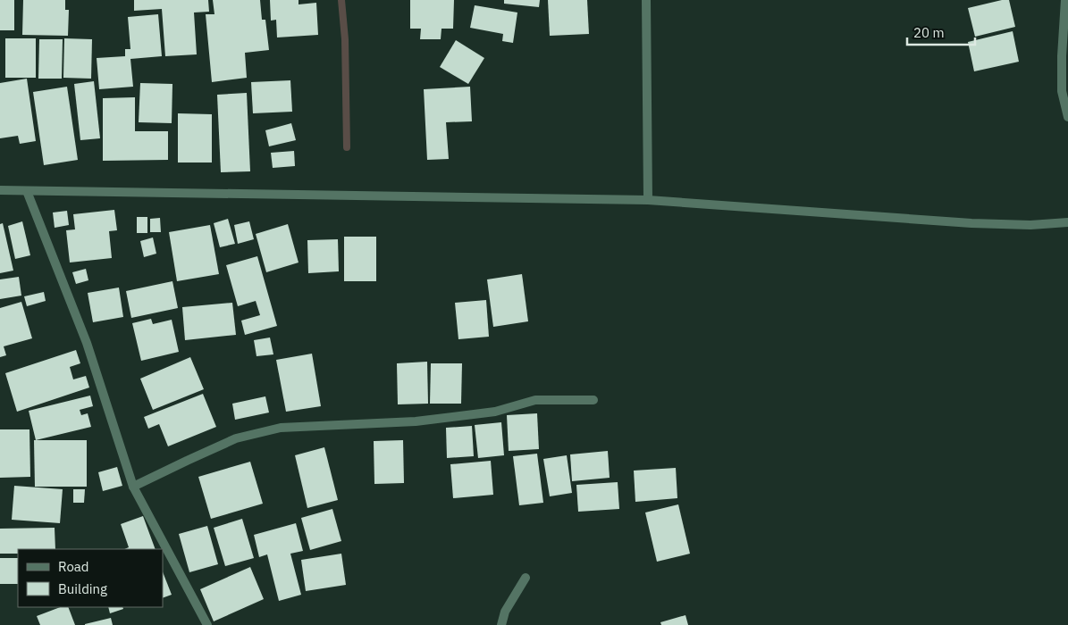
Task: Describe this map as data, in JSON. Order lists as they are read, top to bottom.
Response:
{
  "legend": ["Road", "Building"],
  "scale_bar": "20 m"
}
